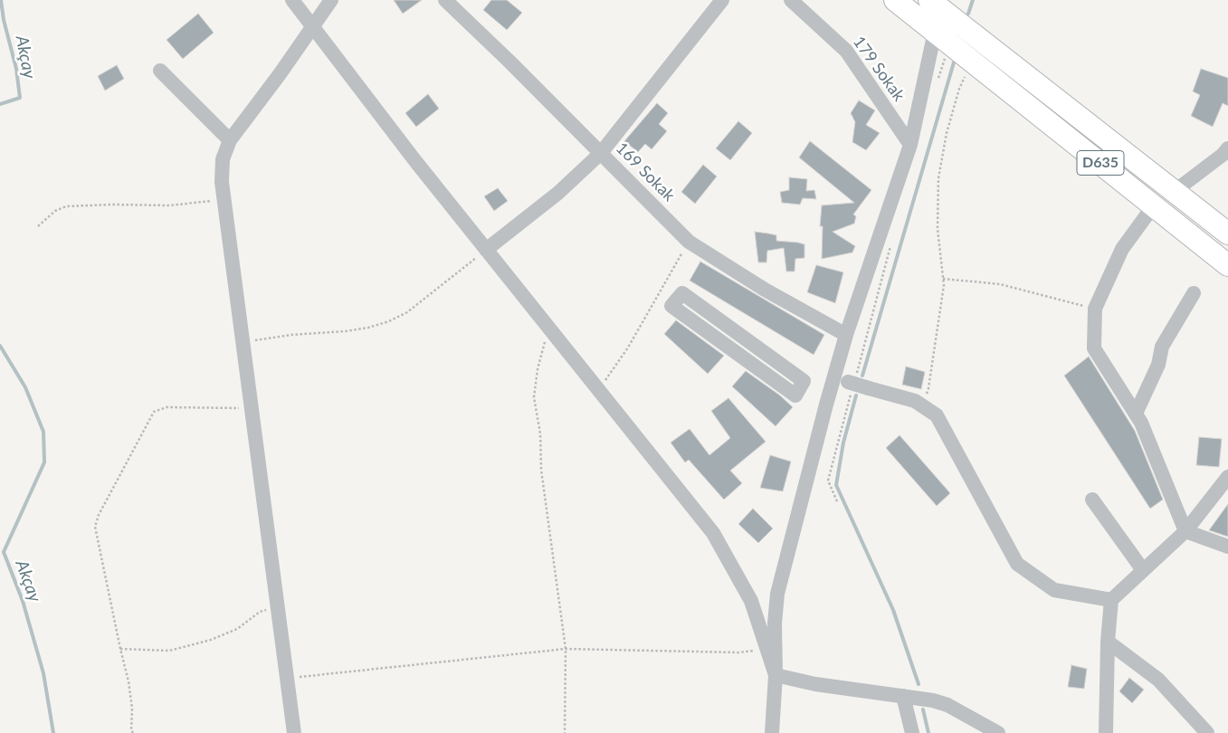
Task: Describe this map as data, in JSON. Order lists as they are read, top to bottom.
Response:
{
  "streets": {
    "highway": ["D635"],
    "street": ["179 Sokak", "169 Sokak"]
  },
  "water": ["Akçay"]
}
